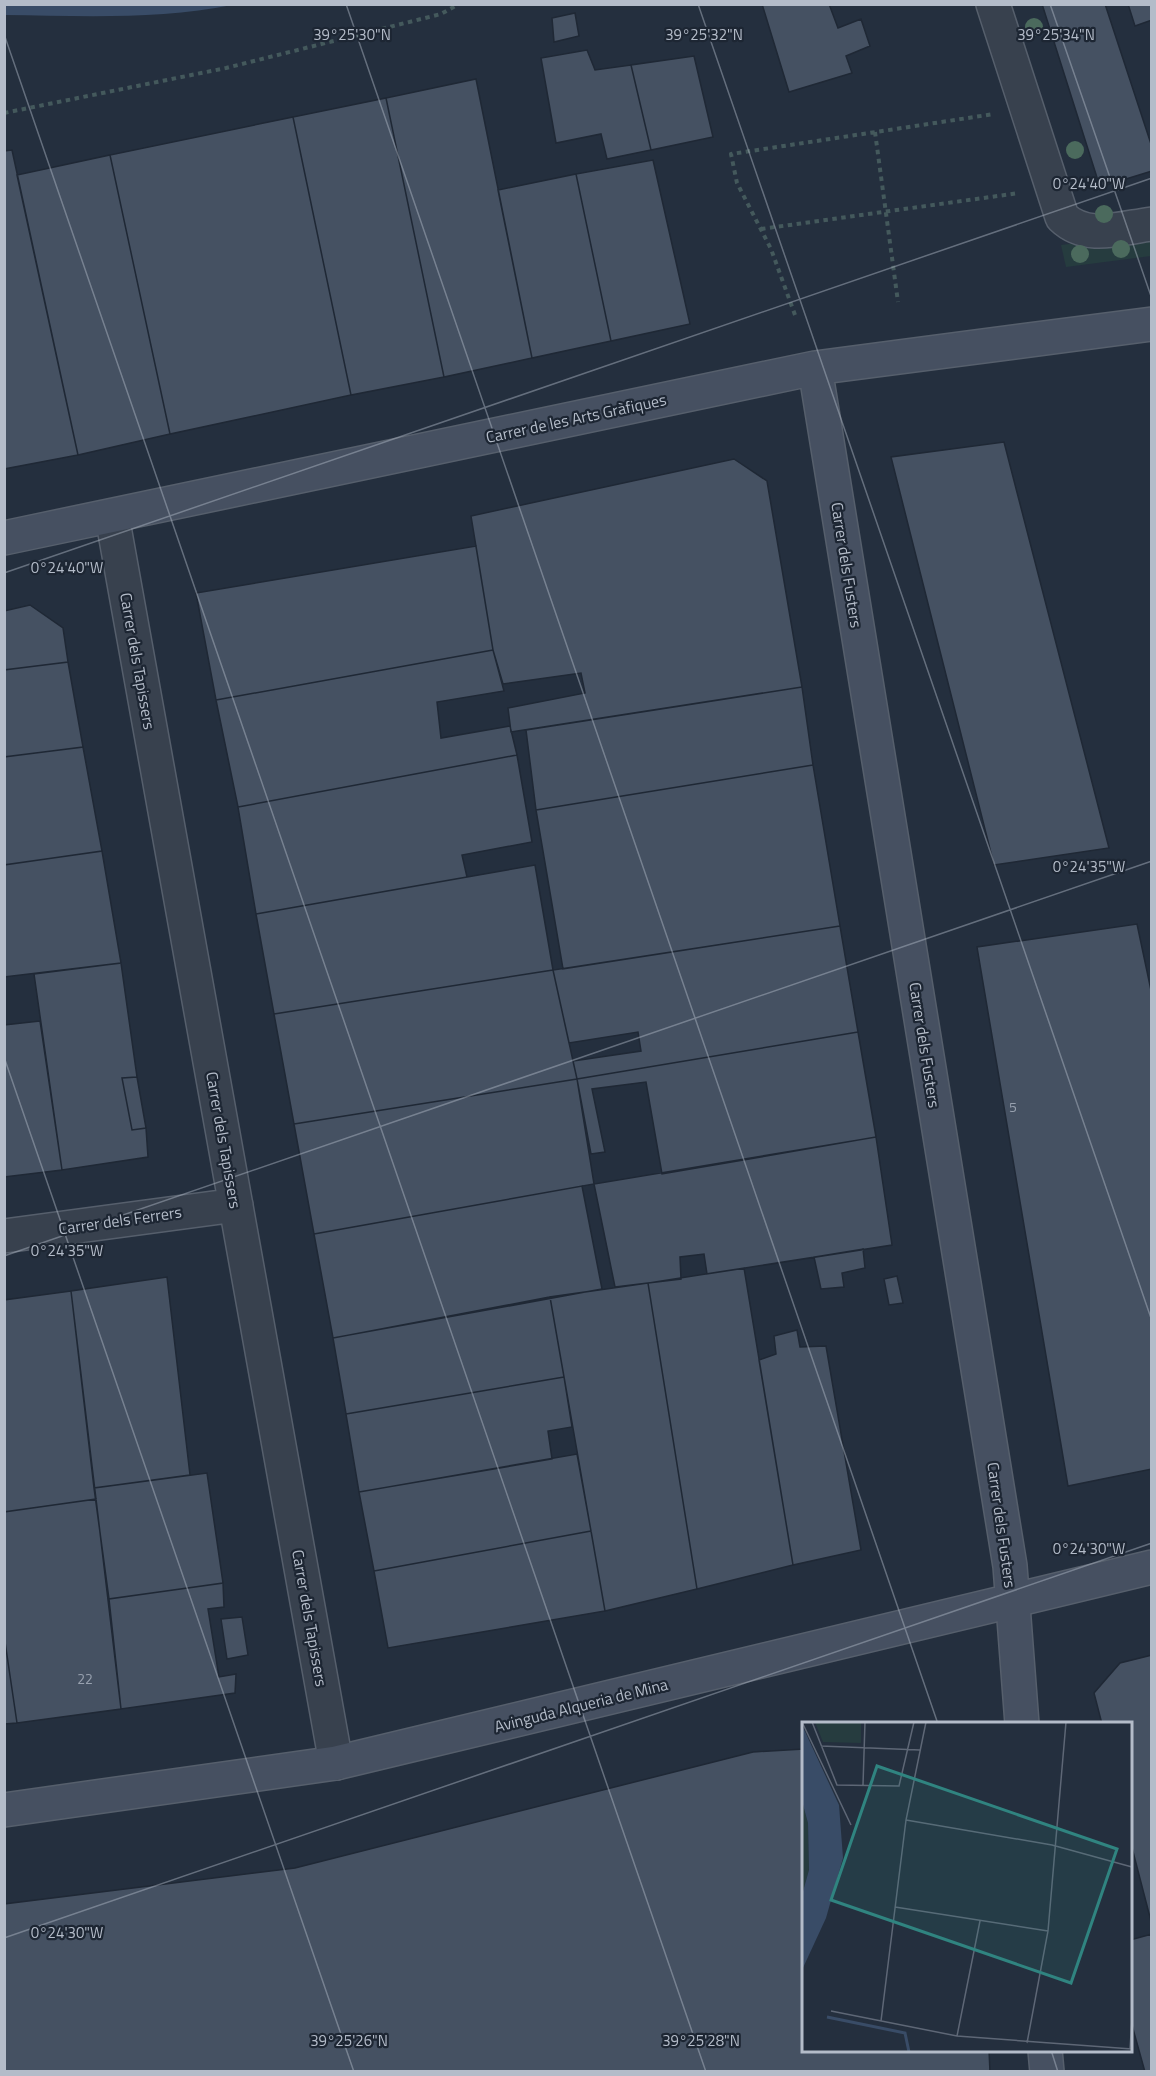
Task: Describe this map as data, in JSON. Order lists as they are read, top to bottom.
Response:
{
  "streets": {
    "street": [
      "Carrer de les Arts Gràfiques",
      "Carrer dels Fusters",
      "Carrer dels Tapissers",
      "Carrer dels Ferrers",
      "Avinguda Alqueria de Mina"
    ]
  },
  "crossings": [
    ["Carrer de les Arts Gràfiques", "Carrer dels Fusters"],
    ["Carrer de les Arts Gràfiques", "Carrer dels Tapissers"],
    ["Carrer dels Fusters", "Avinguda Alqueria de Mina"],
    ["Carrer dels Tapissers", "Carrer dels Ferrers"],
    ["Carrer dels Tapissers", "Avinguda Alqueria de Mina"]
  ],
  "house_numbers": ["5", "22"],
  "coordinates": [
    "39°25'30\"N",
    "39°25'32\"N",
    "39°25'34\"N",
    "0°24'40\"W",
    "0°24'35\"W",
    "0°24'30\"W",
    "39°25'26\"N",
    "39°25'28\"N"
  ]
}
